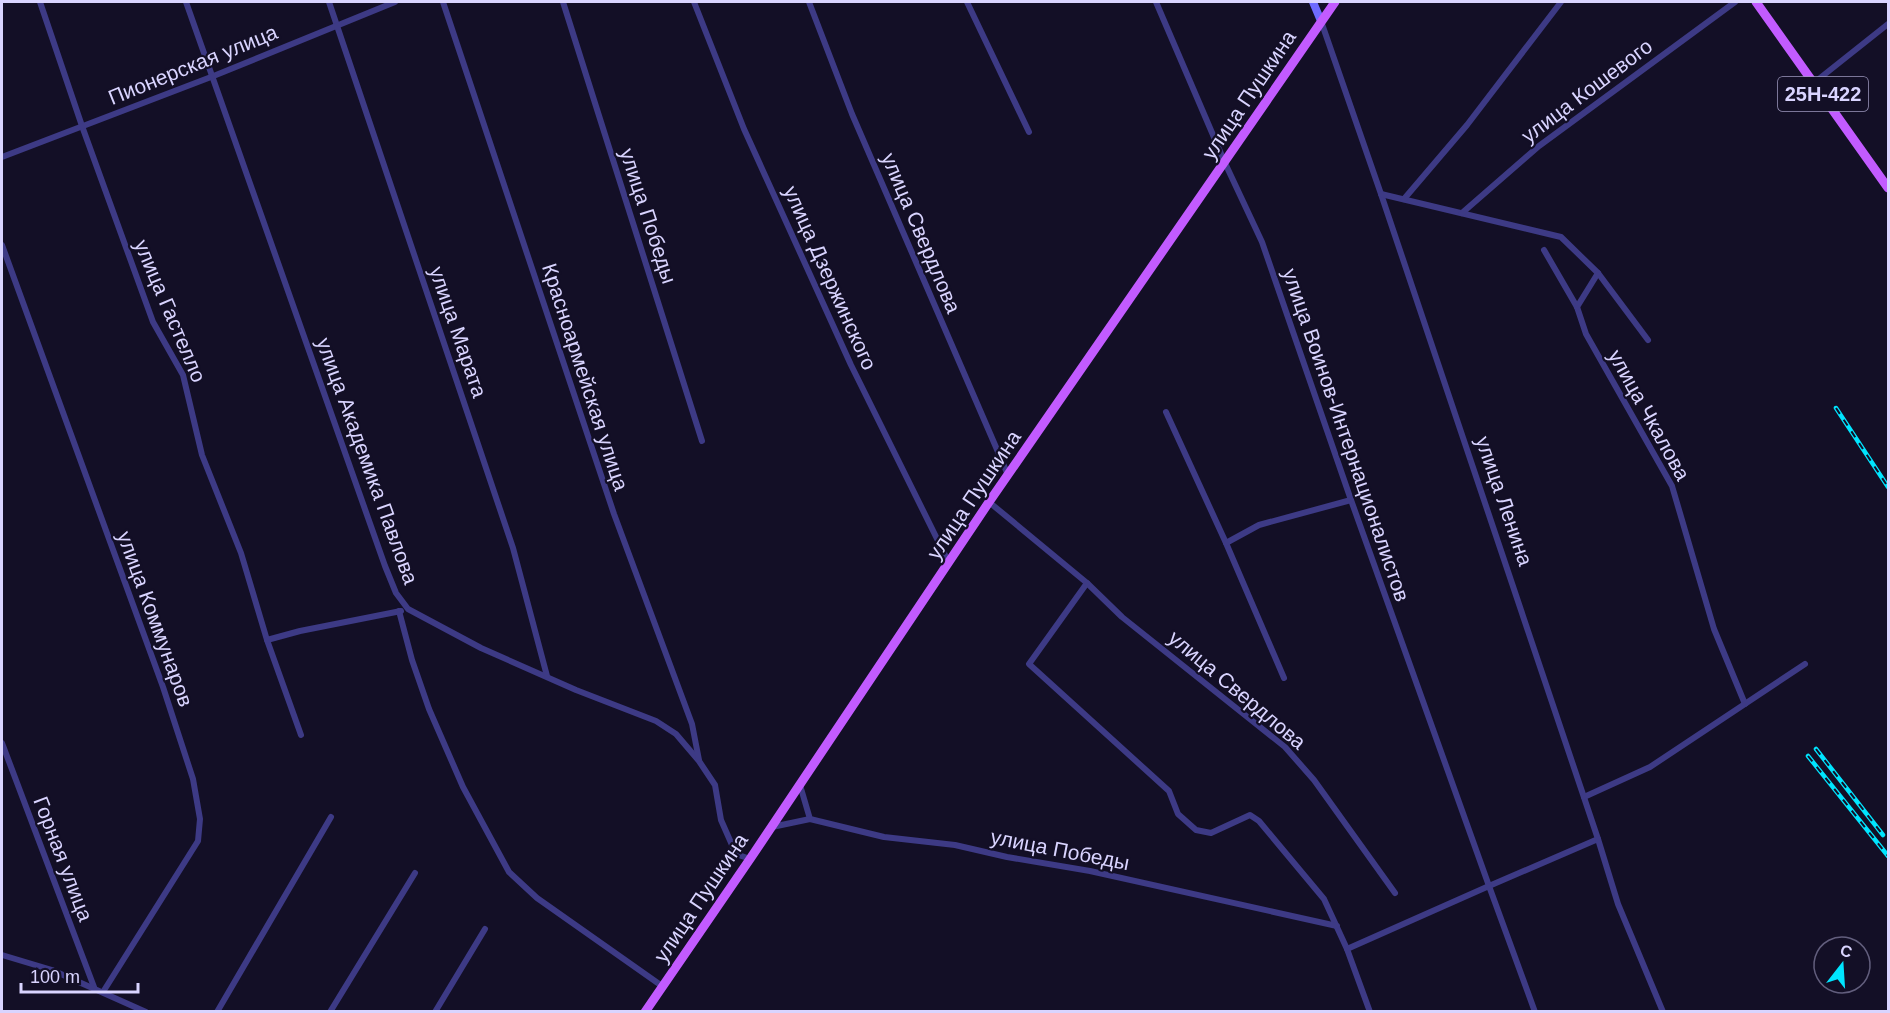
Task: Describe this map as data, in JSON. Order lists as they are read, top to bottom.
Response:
{
  "streets": {
    "main road": ["25Н-422", "улица Пушкина", "улица Ленина"],
    "street": [
      "Пионерская улица",
      "улица Кошевого",
      "улица Победы",
      "улица Свердлова",
      "улица Дзержинского",
      "улица Гастелло",
      "улица Марата",
      "Красноармейская улица",
      "улица Чкалова",
      "улица Воинов-Интернационалистов",
      "улица Академика Павлова",
      "улица Коммунаров",
      "Горная улица"
    ]
  },
  "crossings": [
    ["Пионерская улица", "улица Гастелло"],
    ["Пионерская улица", "улица Марата"],
    ["Пионерская улица", "улица Академика Павлова"],
    ["улица Пушкина", "улица Свердлова"],
    ["улица Пушкина", "улица Дзержинского"],
    ["улица Пушкина", "улица Воинов-Интернационалистов"],
    ["улица Пушкина", "улица Академика Павлова"],
    ["улица Пушкина", "улица Ленина"],
    ["улица Марата", "улица Академика Павлова"],
    ["Красноармейская улица", "улица Академика Павлова"]
  ],
  "scale_bar": "100 m",
  "north": "top"
}
